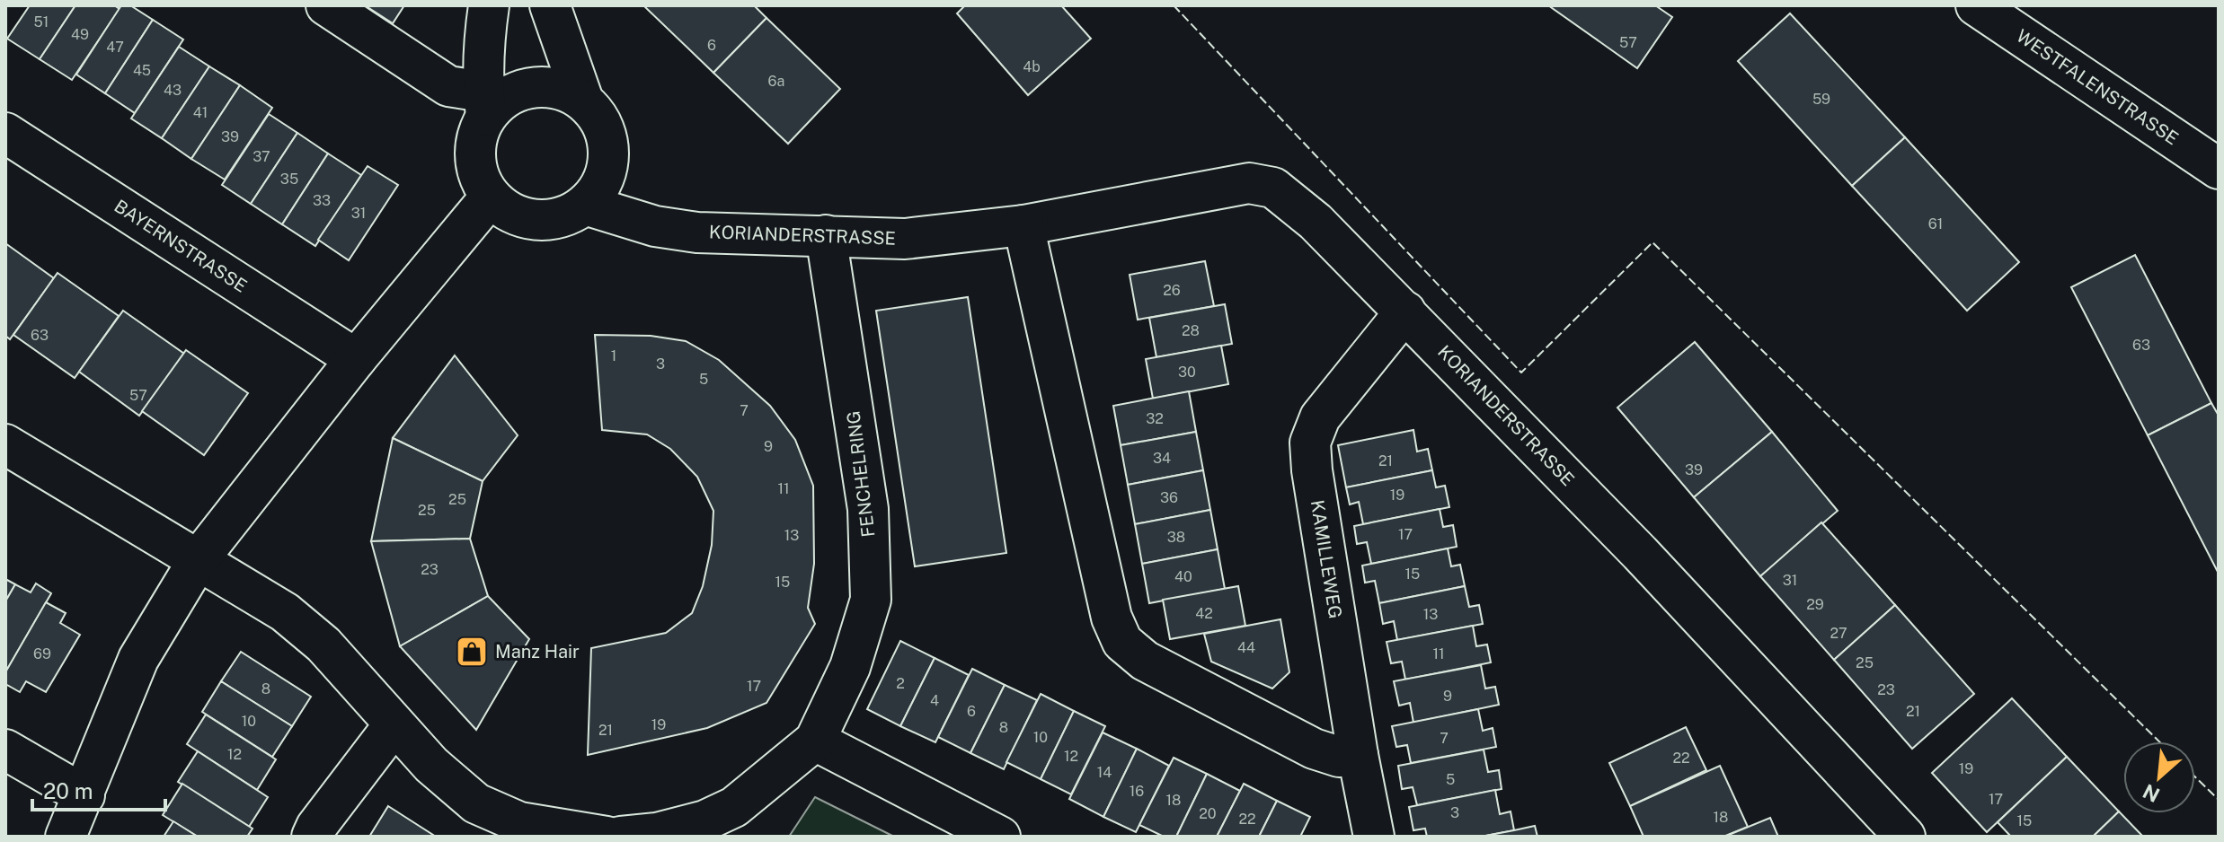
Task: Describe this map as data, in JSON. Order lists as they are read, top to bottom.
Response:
{
  "streets": {
    "street": [
      "WESTFALENSTRASSE",
      "KORIANDERSTRASSE",
      "BAYERNSTRASSE",
      "FENCHELRING",
      "KAMILLEWEG"
    ]
  },
  "crossings": [
    ["KORIANDERSTRASSE", "FENCHELRING"],
    ["KORIANDERSTRASSE", "KAMILLEWEG"]
  ],
  "places": {
    "shop": ["Manz Hair"]
  },
  "house_numbers": [
    "51",
    "49",
    "57",
    "6",
    "47",
    "4b",
    "45",
    "6a",
    "43",
    "59",
    "41",
    "39",
    "37",
    "35",
    "33",
    "31",
    "61",
    "26",
    "28",
    "63",
    "63",
    "1",
    "3",
    "30",
    "5",
    "57",
    "7",
    "32",
    "9",
    "34",
    "21",
    "39",
    "11",
    "19",
    "36",
    "25",
    "25",
    "17",
    "13",
    "38",
    "23",
    "15",
    "40",
    "31",
    "15",
    "29",
    "42",
    "13",
    "27",
    "44",
    "69",
    "11",
    "25",
    "2",
    "17",
    "8",
    "23",
    "9",
    "4",
    "6",
    "21",
    "10",
    "19",
    "8",
    "21",
    "10",
    "7",
    "12",
    "12",
    "22",
    "19",
    "14",
    "5",
    "16",
    "17",
    "18",
    "3",
    "20",
    "18",
    "22",
    "15"
  ],
  "scale_bar": "20 m",
  "north": "bottom left"
}
